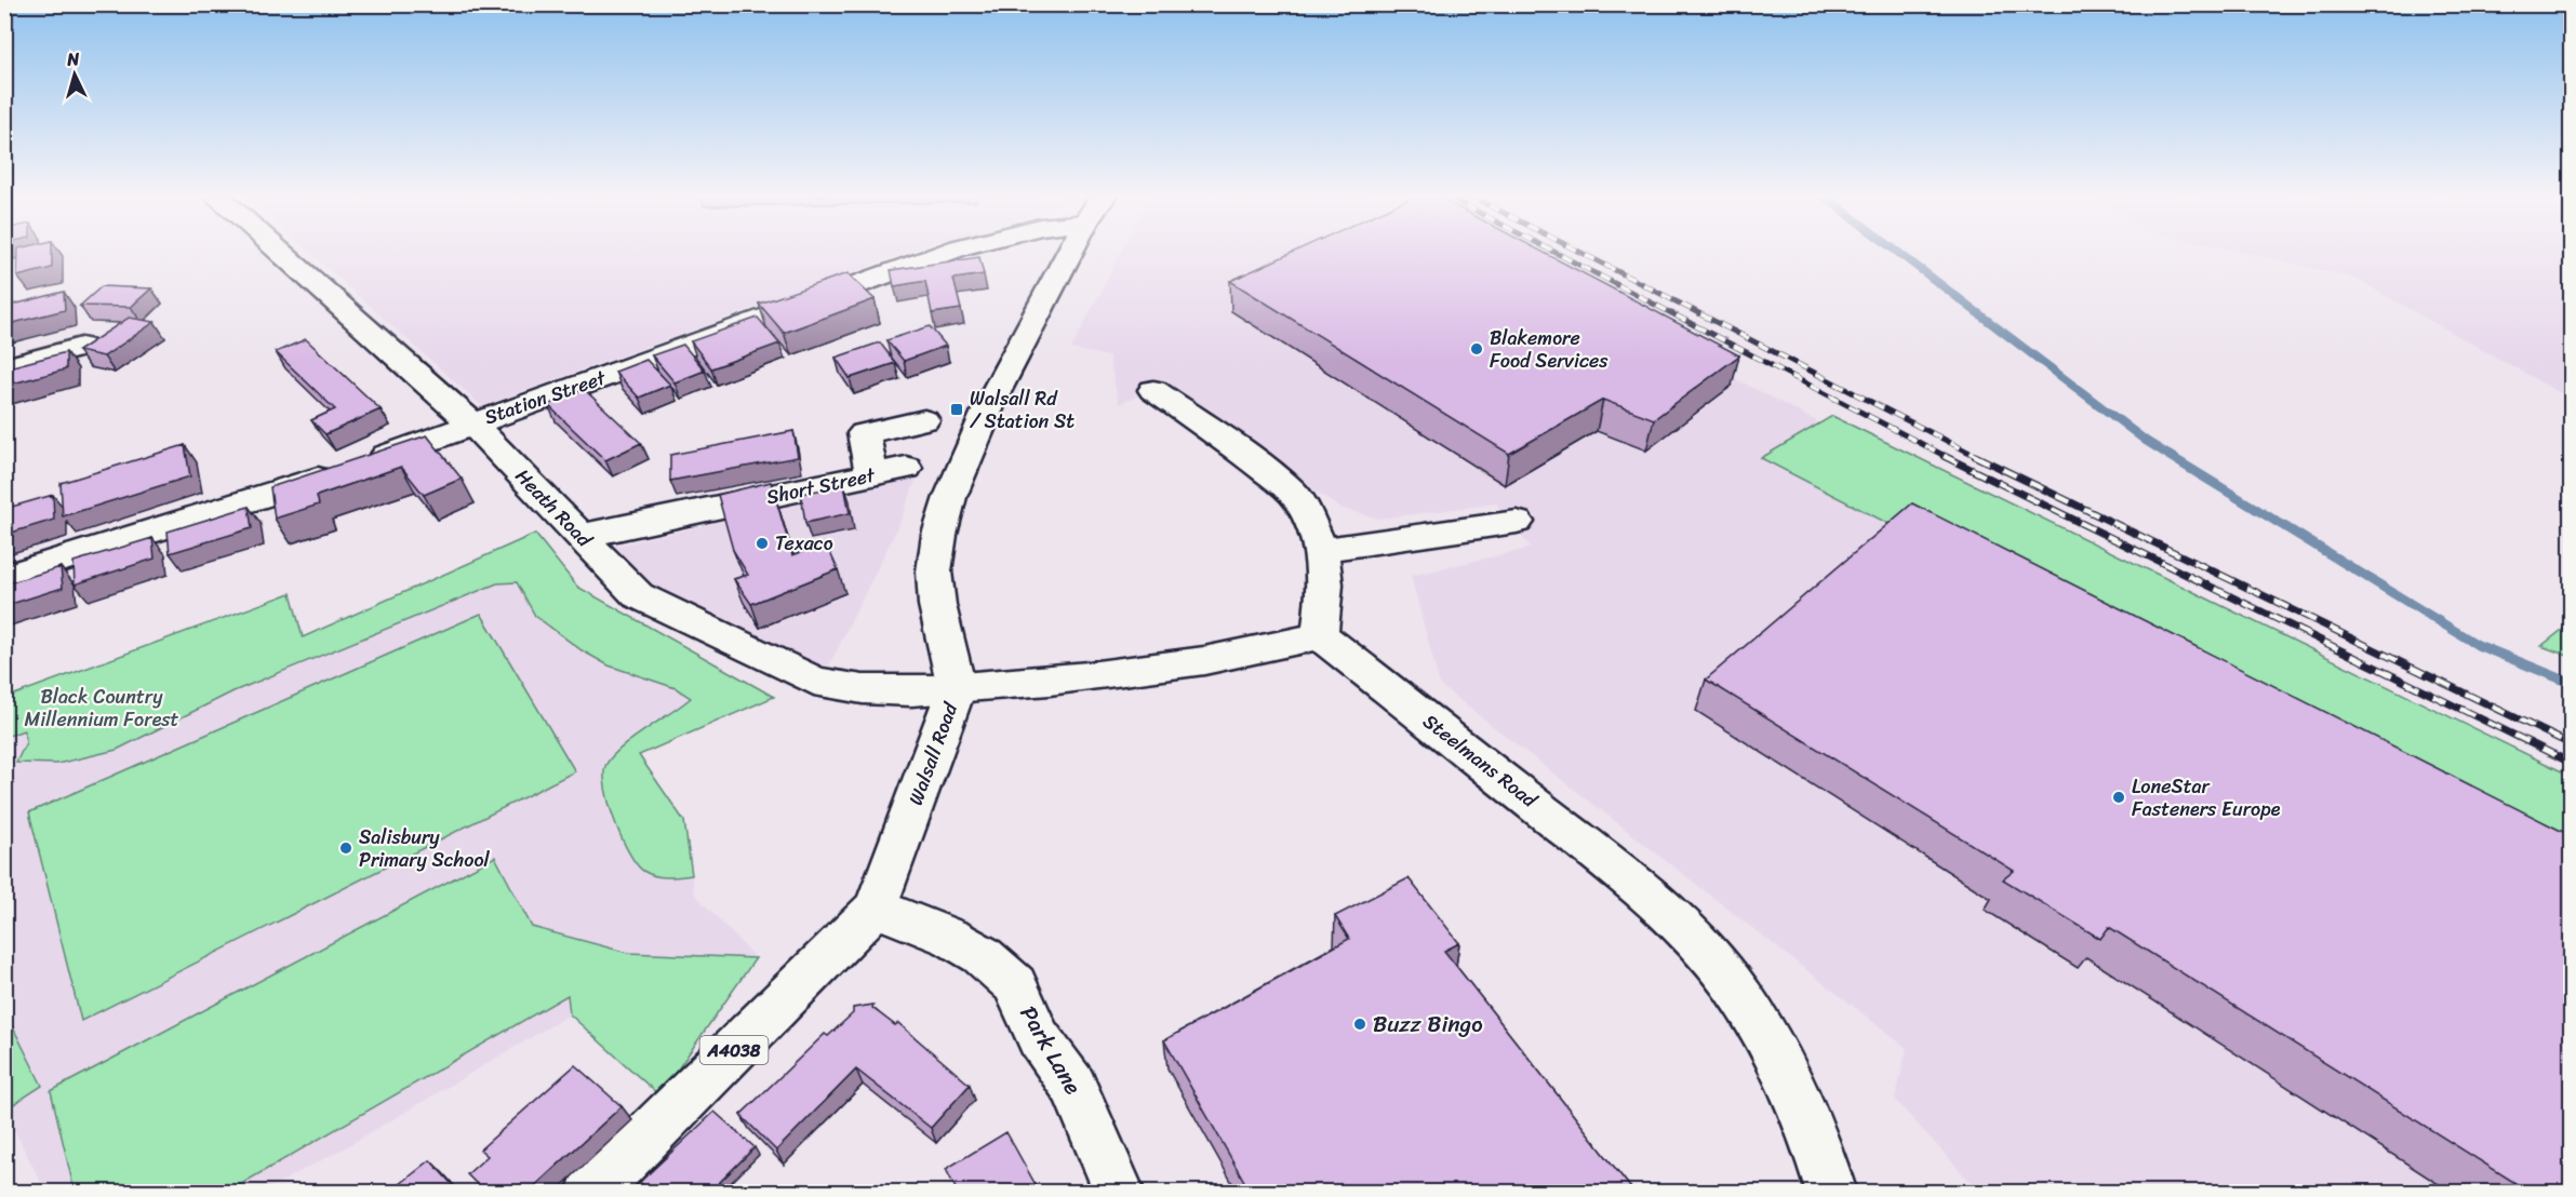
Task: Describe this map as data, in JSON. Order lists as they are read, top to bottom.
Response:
{
  "streets": {
    "street": [
      "Station Street",
      "Short Street",
      "Heath Road",
      "Walsall Road",
      "Steelmans Road",
      "A4038",
      "Park Lane"
    ]
  },
  "crossings": [
    ["Station Street", "Heath Road"],
    ["Short Street", "Heath Road"],
    ["Heath Road", "Walsall Road"],
    ["Walsall Road", "Park Lane"]
  ],
  "parks": ["Black Country Millennium Forest"],
  "places": {
    "other": [
      "Blakemore Food Services",
      "Texaco",
      "LoneStar Fasteners Europe",
      "Salisbury Primary School",
      "Buzz Bingo"
    ],
    "transit": ["Walsall Rd / Station St"]
  },
  "north": "top"
}
